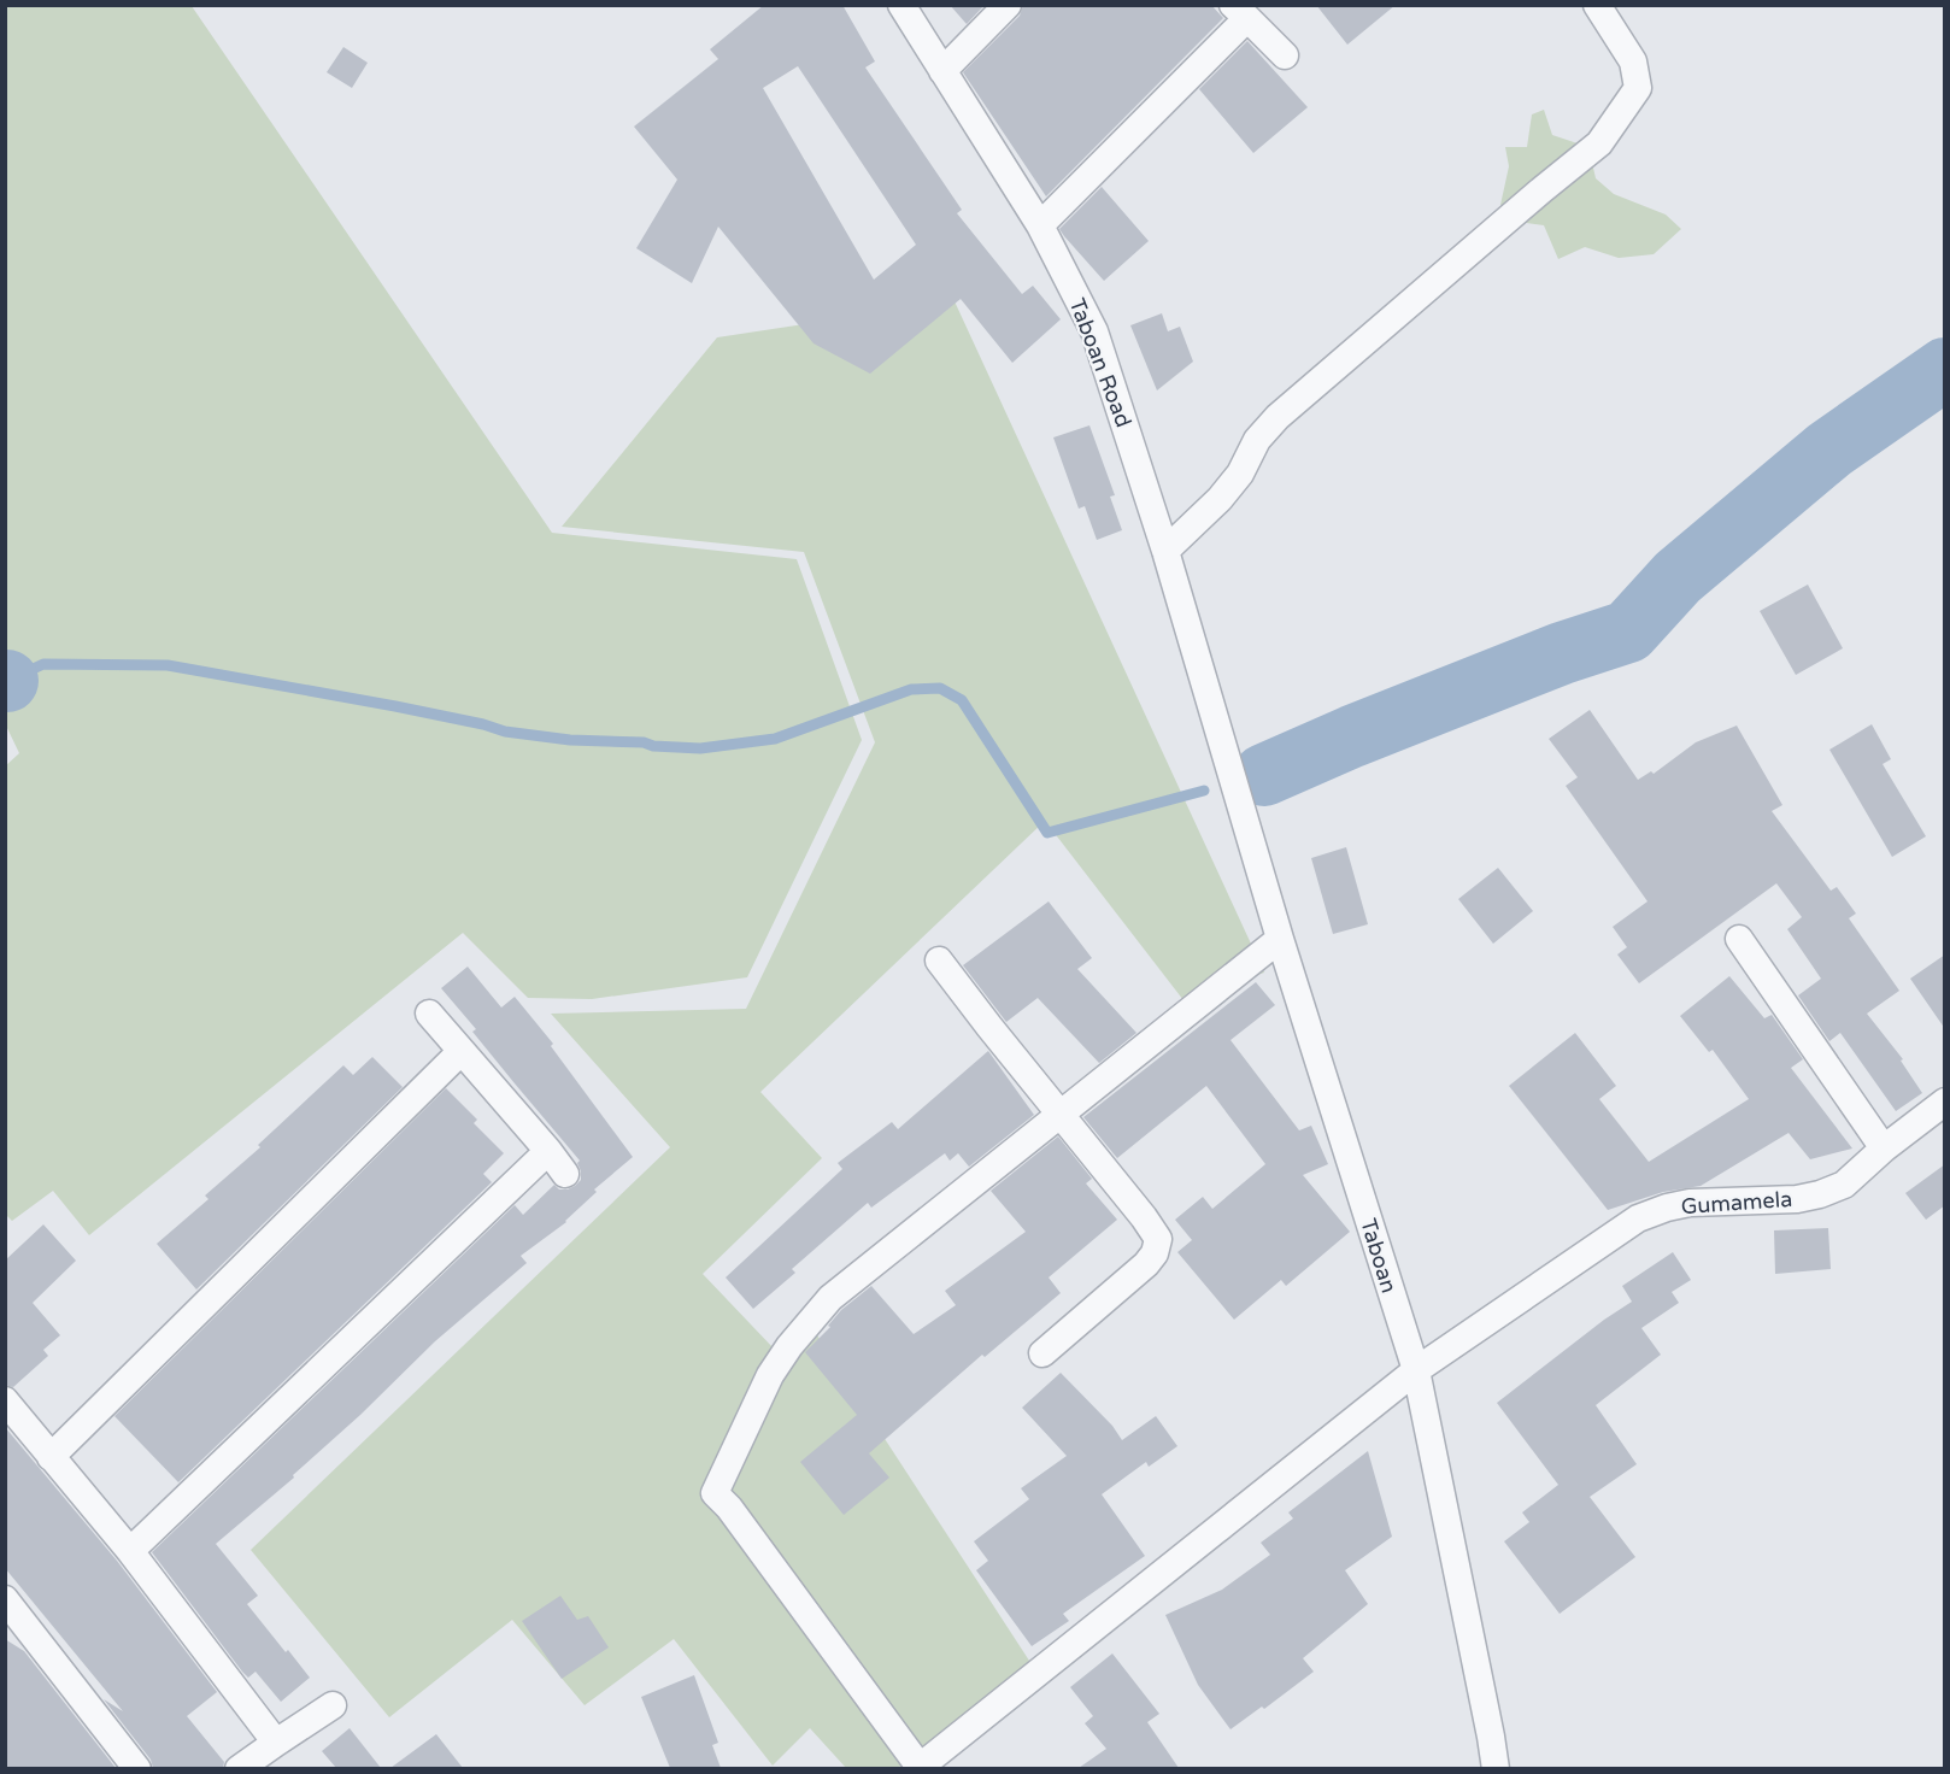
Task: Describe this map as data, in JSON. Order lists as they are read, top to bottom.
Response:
{
  "streets": {
    "street": ["Taboan Road", "Gumamela", "Taboan"]
  },
  "crossings": [
    ["Taboan Road", "Taboan"],
    ["Gumamela", "Taboan"]
  ]
}
